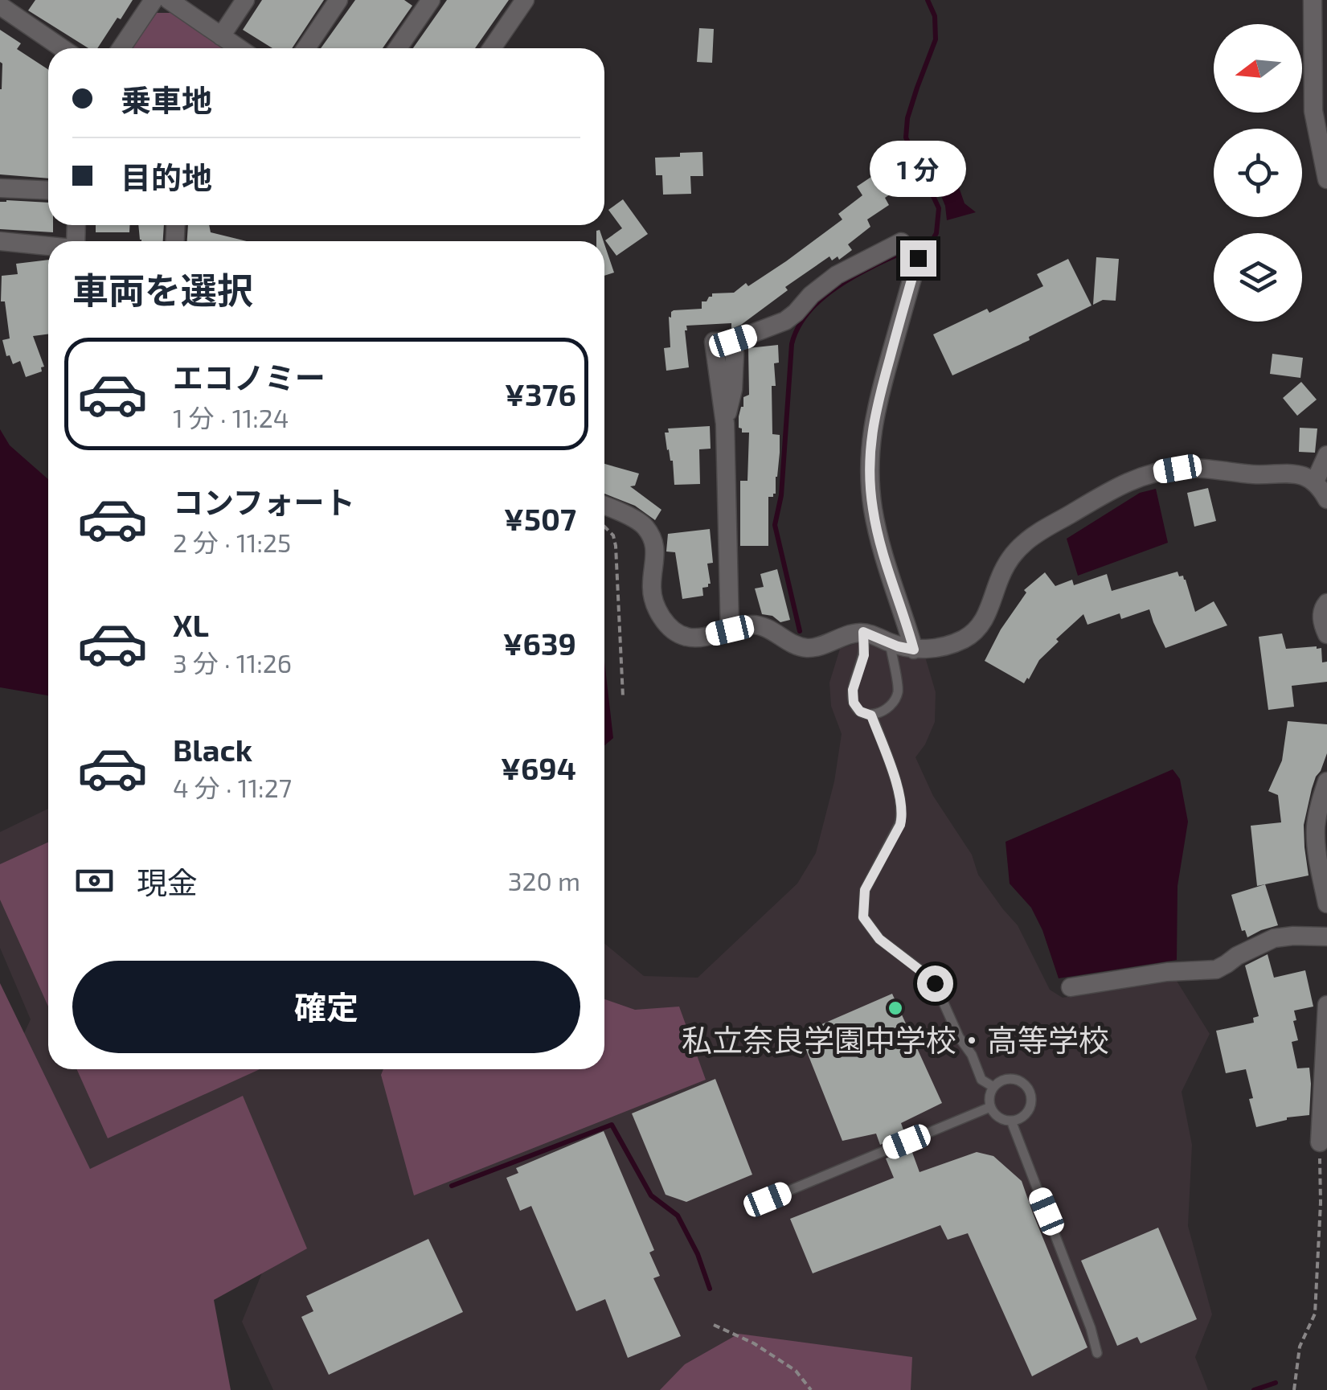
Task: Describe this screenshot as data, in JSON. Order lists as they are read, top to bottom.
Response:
{
  "places": ["私立奈良学園中学校・高等学校"],
  "north": "left",
  "page": {
    "banner": ["乗車地", "目的地"],
    "bubble": "1 分",
    "heading": "車両を選択",
    "list": [
      {
        "name": "エコノミー",
        "note": "1 分 · 11:24",
        "value": "¥376"
      },
      {
        "name": "コンフォート",
        "note": "2 分 · 11:25",
        "value": "¥507"
      },
      {
        "name": "XL",
        "note": "3 分 · 11:26",
        "value": "¥639"
      },
      {
        "name": "Black",
        "note": "4 分 · 11:27",
        "value": "¥694"
      }
    ],
    "pay": ["現金", "320 m"],
    "buttons": "確定"
  }
}
